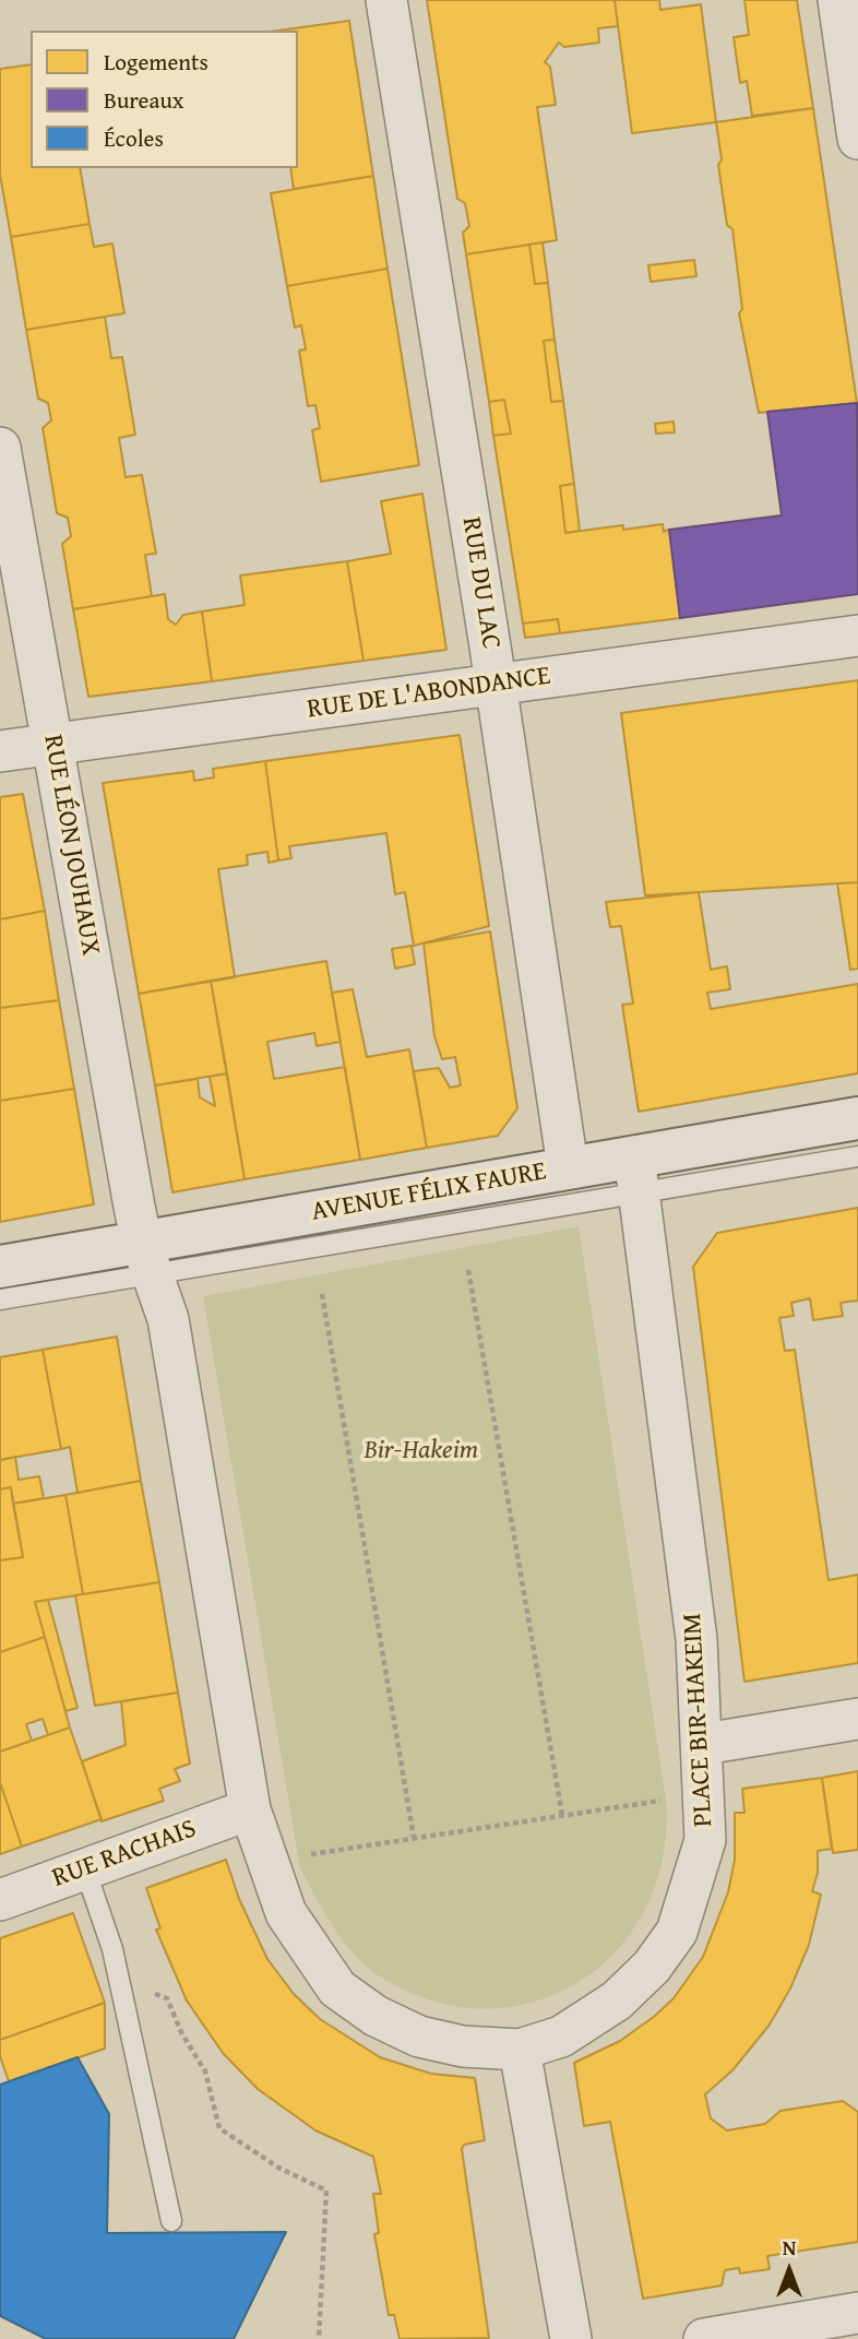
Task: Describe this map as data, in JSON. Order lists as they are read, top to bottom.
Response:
{
  "streets": {
    "main road": ["AVENUE FÉLIX FAURE"],
    "street": [
      "RUE DU LAC",
      "RUE DE L'ABONDANCE",
      "RUE LÉON JOUHAUX",
      "PLACE BIR-HAKEIM",
      "RUE RACHAIS"
    ]
  },
  "crossings": [
    ["RUE DU LAC", "RUE DE L'ABONDANCE"],
    ["RUE DU LAC", "AVENUE FÉLIX FAURE"],
    ["RUE DE L'ABONDANCE", "RUE LÉON JOUHAUX"],
    ["RUE LÉON JOUHAUX", "AVENUE FÉLIX FAURE"],
    ["RUE LÉON JOUHAUX", "PLACE BIR-HAKEIM"],
    ["AVENUE FÉLIX FAURE", "PLACE BIR-HAKEIM"],
    ["PLACE BIR-HAKEIM", "RUE RACHAIS"]
  ],
  "parks": ["Bir-Hakeim"],
  "legend": ["Logements", "Bureaux", "Écoles"],
  "north": "top"
}
